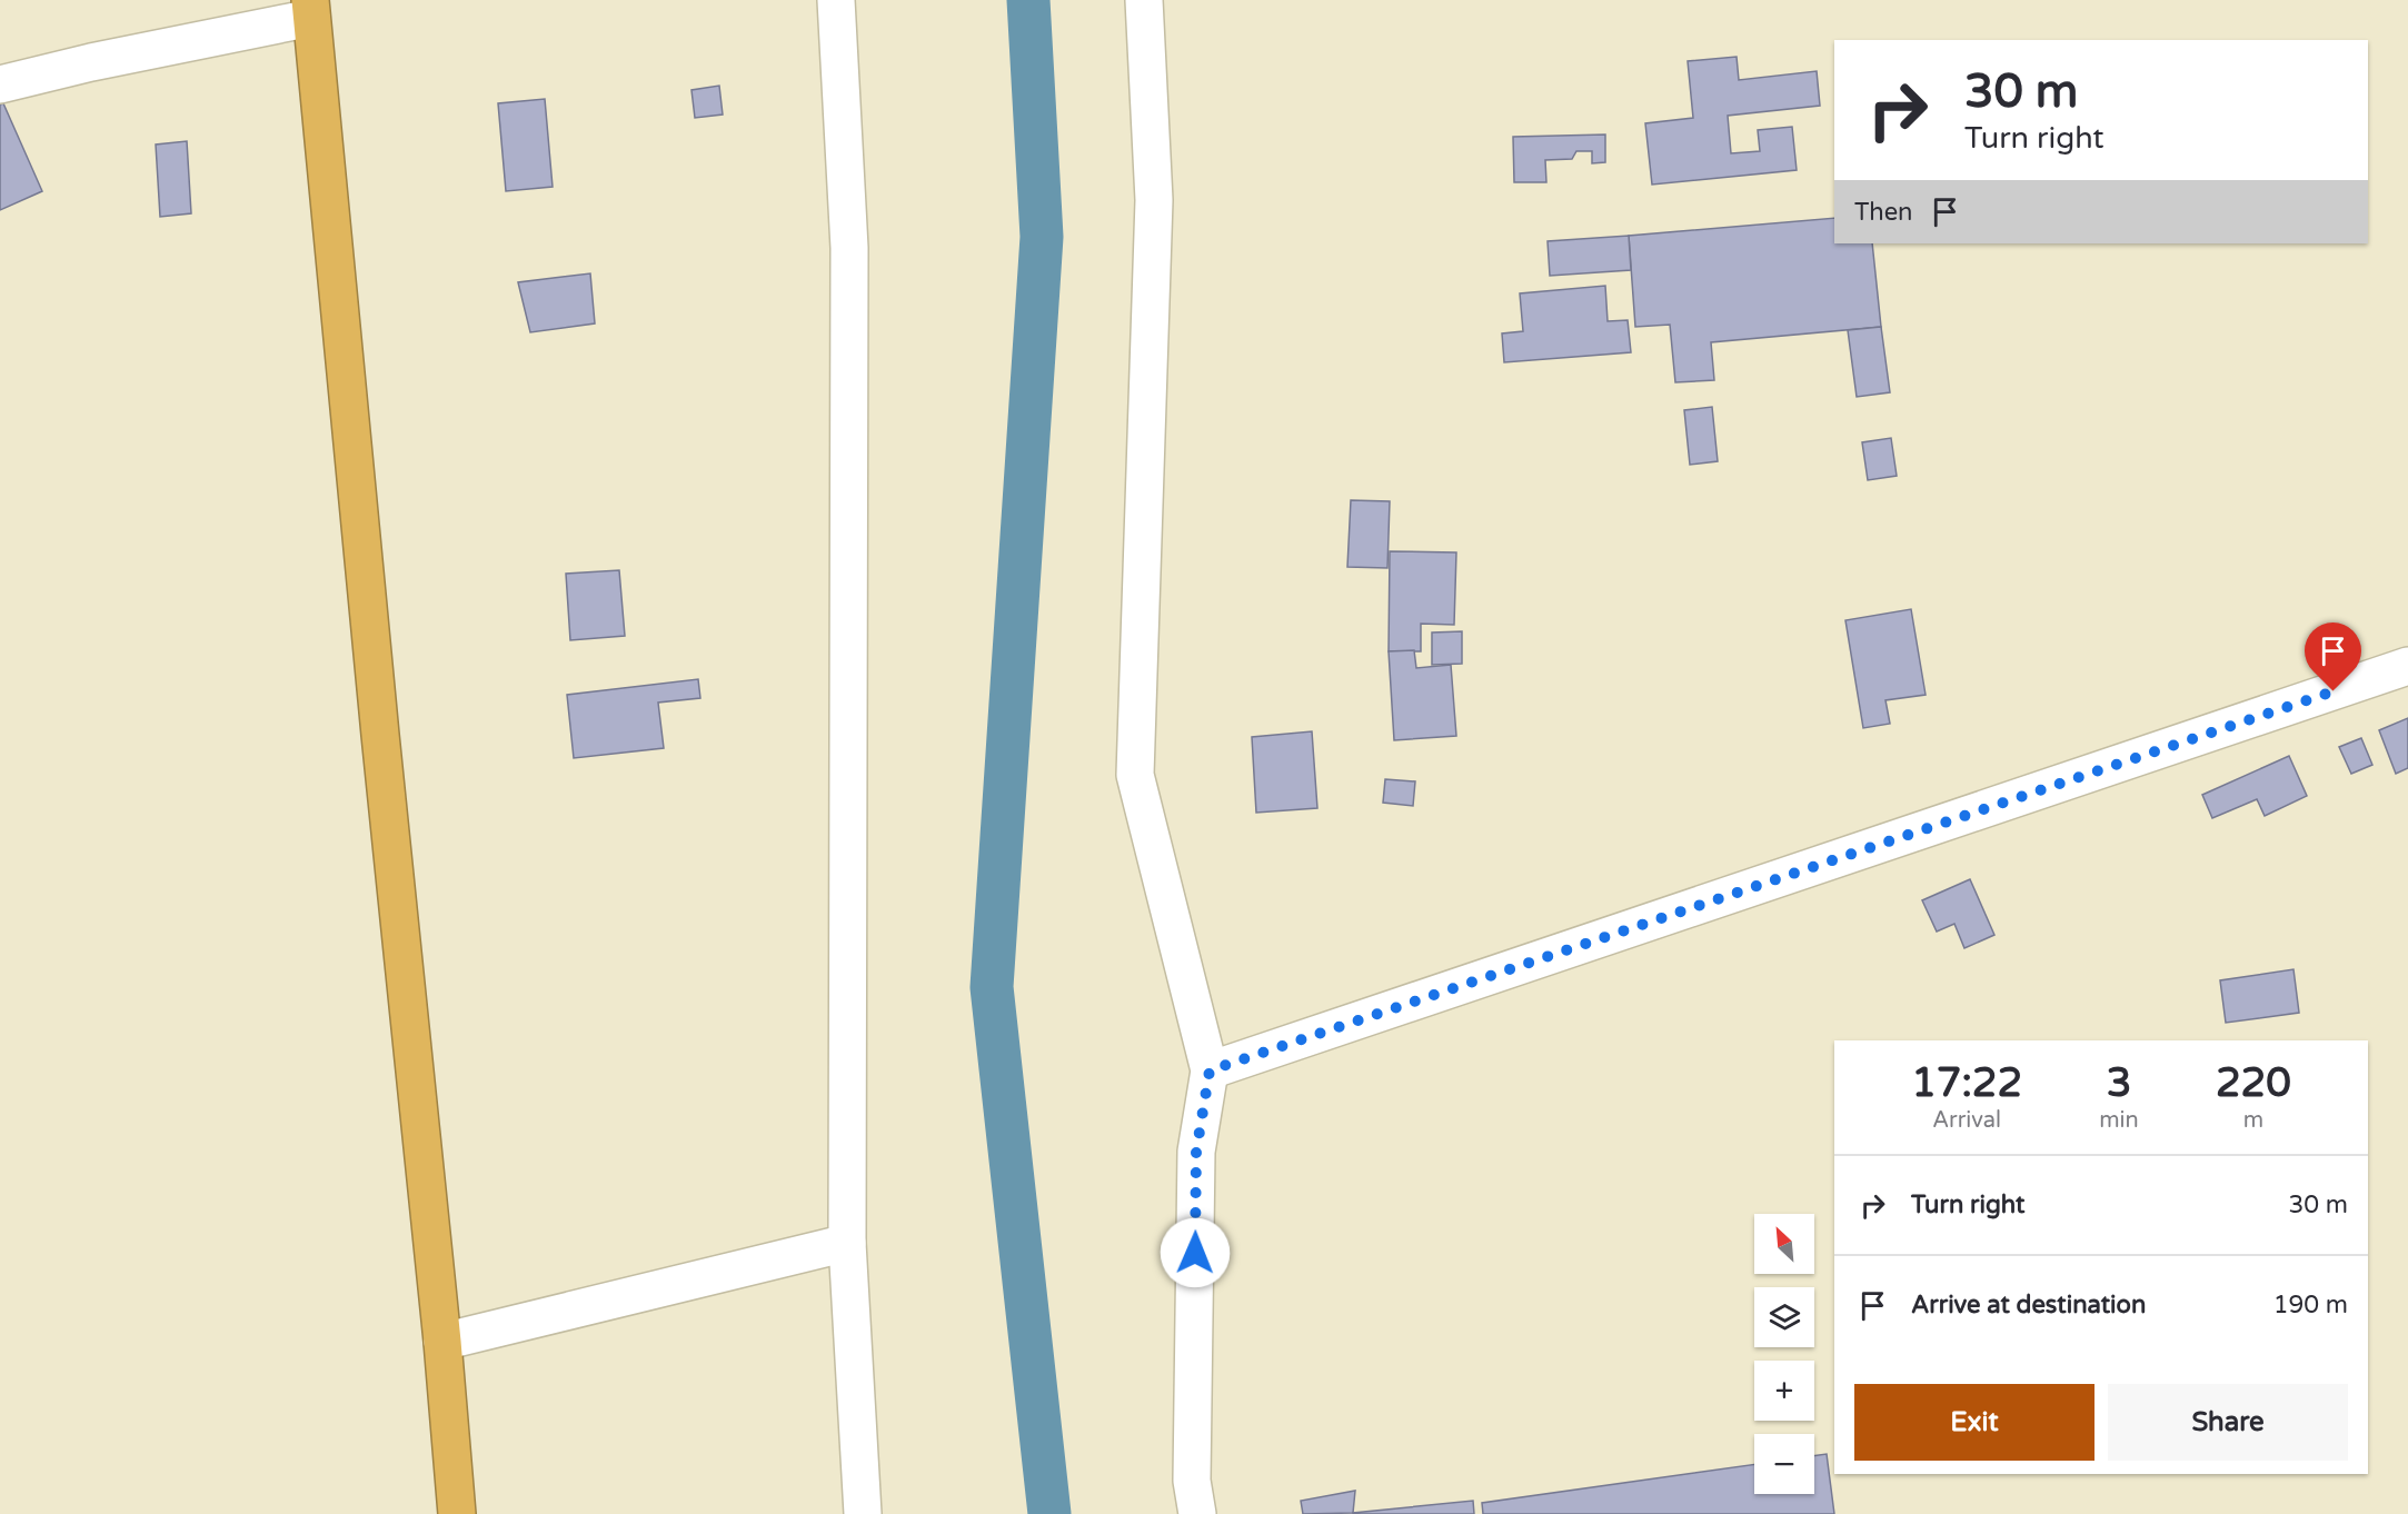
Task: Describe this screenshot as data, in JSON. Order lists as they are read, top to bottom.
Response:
{
  "north": "top left",
  "page": {
    "turn": ["30 m", "Turn right"],
    "then": "Then",
    "eta": [
      "17:22",
      "Arrival",
      "3",
      "min",
      "220",
      "m"
    ],
    "list": [
      {
        "name": "Turn right",
        "value": "30 m"
      },
      {
        "name": "Arrive at destination",
        "value": "190 m"
      }
    ],
    "map_buttons": ["+", "−"],
    "buttons": ["Exit", "Share"]
  }
}
